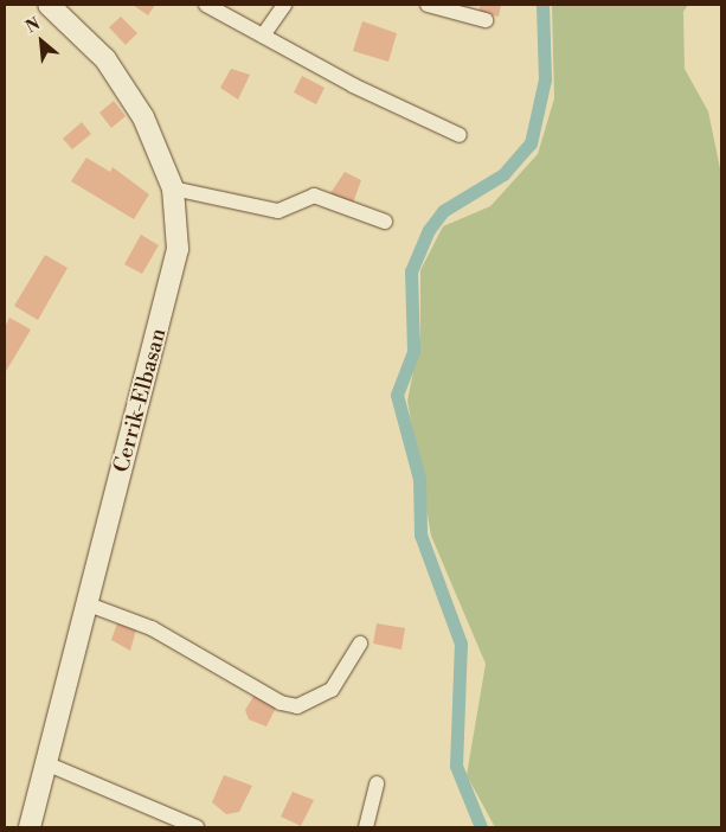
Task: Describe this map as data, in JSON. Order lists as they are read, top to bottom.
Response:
{
  "streets": {
    "main road": ["Cerrik-Elbasan"]
  },
  "north": "top left"
}
